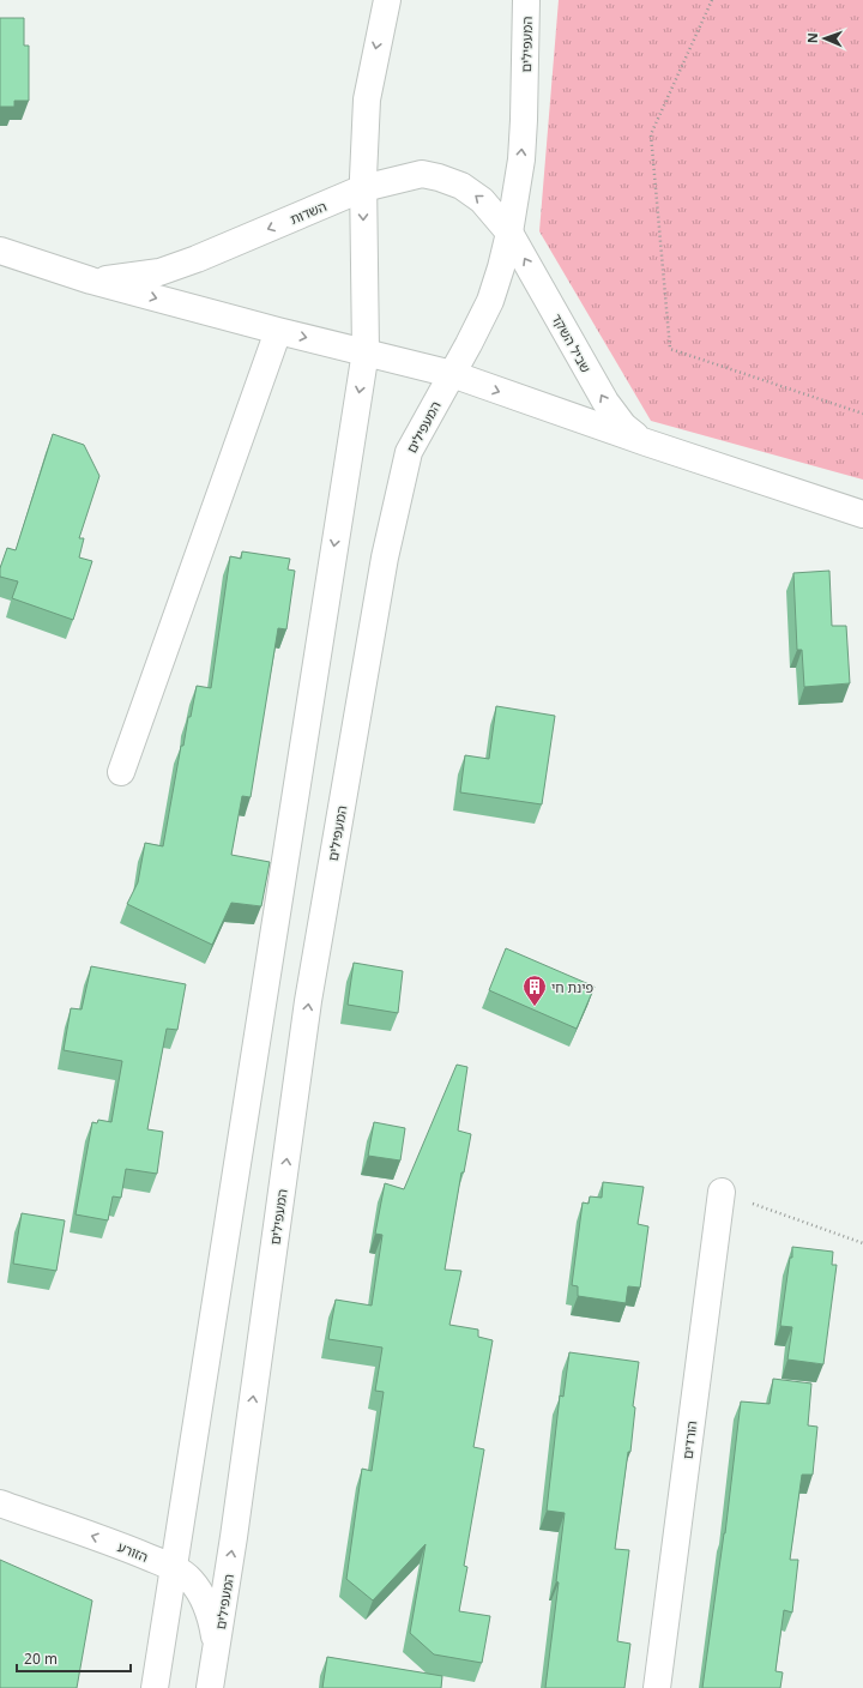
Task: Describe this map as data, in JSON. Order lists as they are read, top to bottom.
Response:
{
  "streets": {
    "street": [
      "המעפילים",
      "השדות",
      "שביל השקד",
      "הורדים",
      "הזורע"
    ]
  },
  "crossings": [
    ["המעפילים", "השדות"],
    ["המעפילים", "שביל השקד"],
    ["המעפילים", "הזורע"],
    ["השדות", "שביל השקד"]
  ],
  "one_way": ["הזורע"],
  "places": {
    "building": ["פינת חי"]
  },
  "scale_bar": "20 m",
  "north": "left"
}
